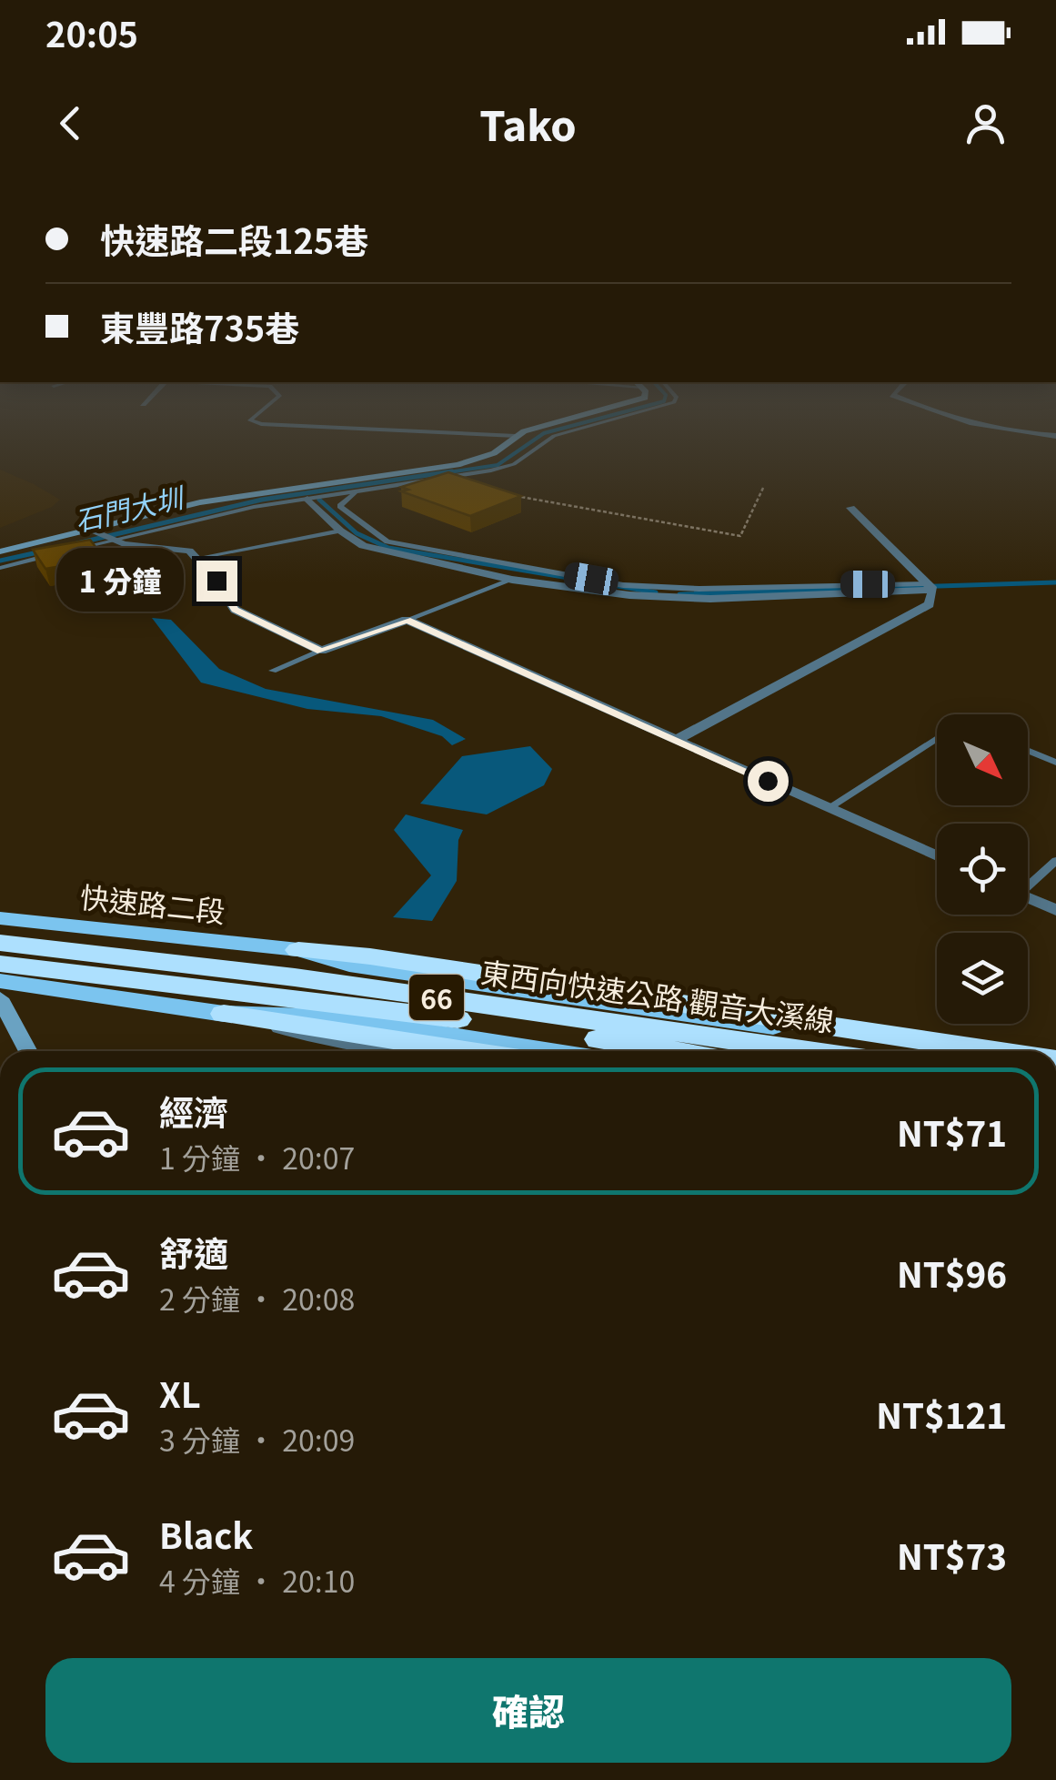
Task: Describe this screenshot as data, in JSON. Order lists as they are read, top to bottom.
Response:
{
  "streets": {
    "highway": ["東西向快速公路 觀音大溪線", "66"],
    "main road": ["快速路二段"]
  },
  "water": ["石門大圳"],
  "north": "bottom right",
  "page": {
    "status": "20:05",
    "header": "Tako",
    "banner": ["快速路二段125巷", "東豐路735巷"],
    "bubble": "1 分鐘",
    "list": [
      {
        "name": "經濟",
        "note": "1 分鐘 · 20:07",
        "value": "NT$71"
      },
      {
        "name": "舒適",
        "note": "2 分鐘 · 20:08",
        "value": "NT$96"
      },
      {
        "name": "XL",
        "note": "3 分鐘 · 20:09",
        "value": "NT$121"
      },
      {
        "name": "Black",
        "note": "4 分鐘 · 20:10",
        "value": "NT$73"
      }
    ],
    "buttons": "確認"
  }
}
